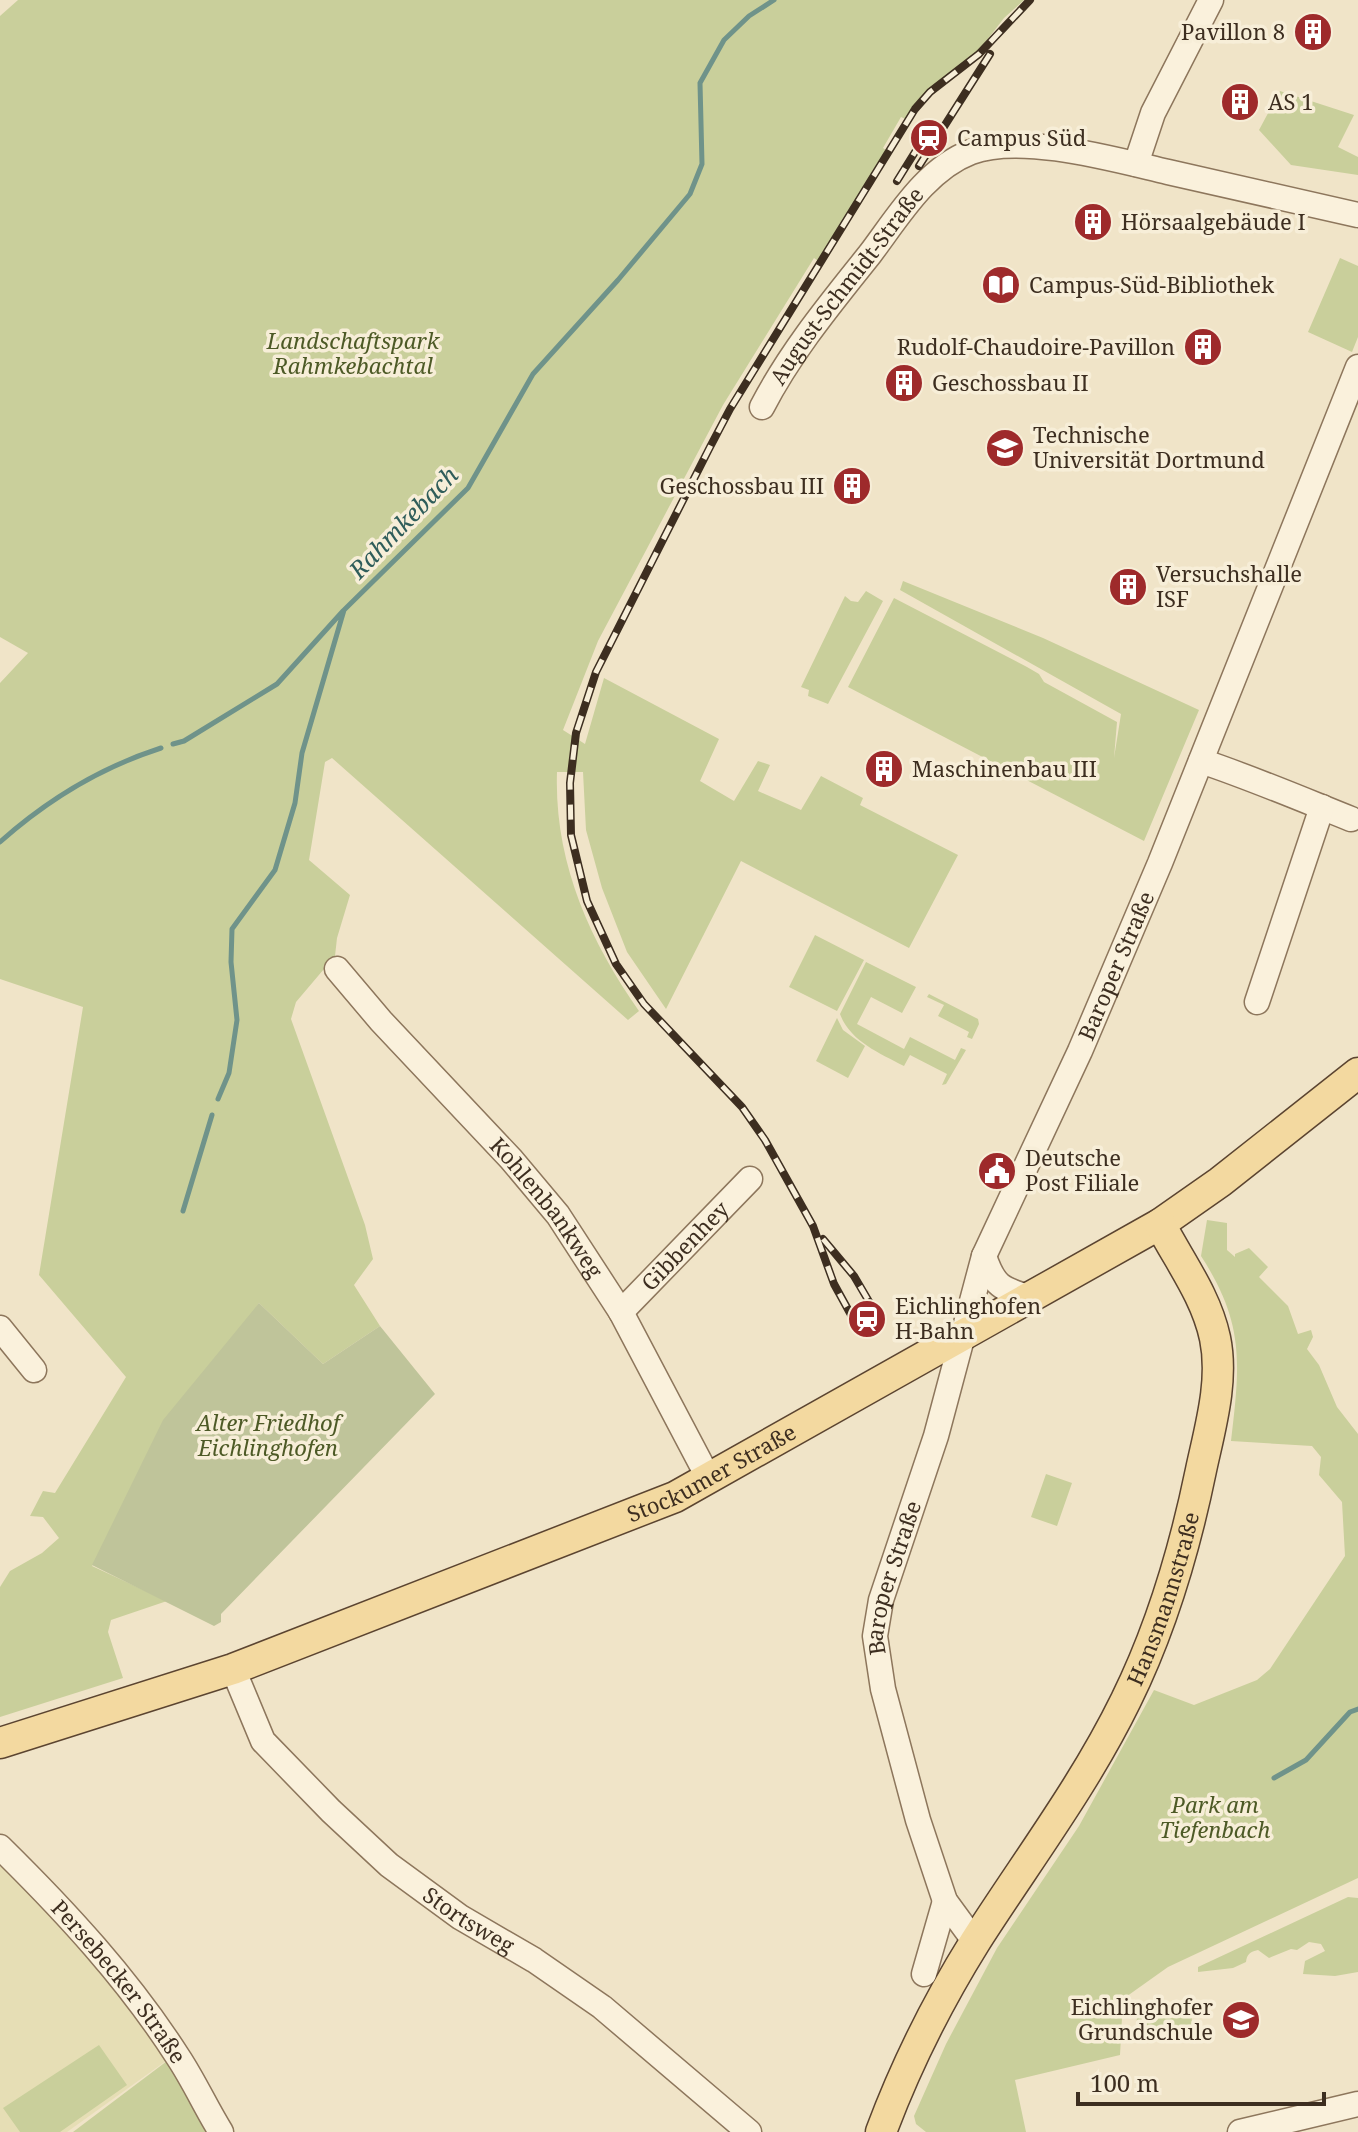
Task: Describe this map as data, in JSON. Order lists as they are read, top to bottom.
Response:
{
  "streets": {
    "main road": ["Stockumer Straße", "Hansmannstraße"],
    "street": [
      "August-Schmidt-Straße",
      "Baroper Straße",
      "Kohlenbankweg",
      "Gibbenhey",
      "Stortsweg",
      "Persebecker Straße"
    ]
  },
  "crossings": [
    ["Baroper Straße", "Stockumer Straße"],
    ["Baroper Straße", "Hansmannstraße"],
    ["Kohlenbankweg", "Gibbenhey"],
    ["Kohlenbankweg", "Stockumer Straße"],
    ["Stockumer Straße", "Hansmannstraße"],
    ["Stockumer Straße", "Stortsweg"]
  ],
  "water": ["Rahmkebach"],
  "parks": ["Landschaftspark Rahmkebachtal", "Alter Friedhof Eichlinghofen", "Park am Tiefenbach"],
  "places": {
    "building": [
      "Pavillon 8",
      "AS 1",
      "Hörsaalgebäude I",
      "Rudolf-Chaudoire-Pavillon",
      "Geschossbau II",
      "Geschossbau III",
      "Versuchshalle ISF",
      "Maschinenbau III"
    ],
    "station": ["Campus Süd", "Eichlinghofen H-Bahn"],
    "library": ["Campus-Süd-Bibliothek"],
    "school or university": ["Technische Universität Dortmund", "Eichlinghofer Grundschule"],
    "public building": ["Deutsche Post Filiale"]
  },
  "scale_bar": "100 m"
}
